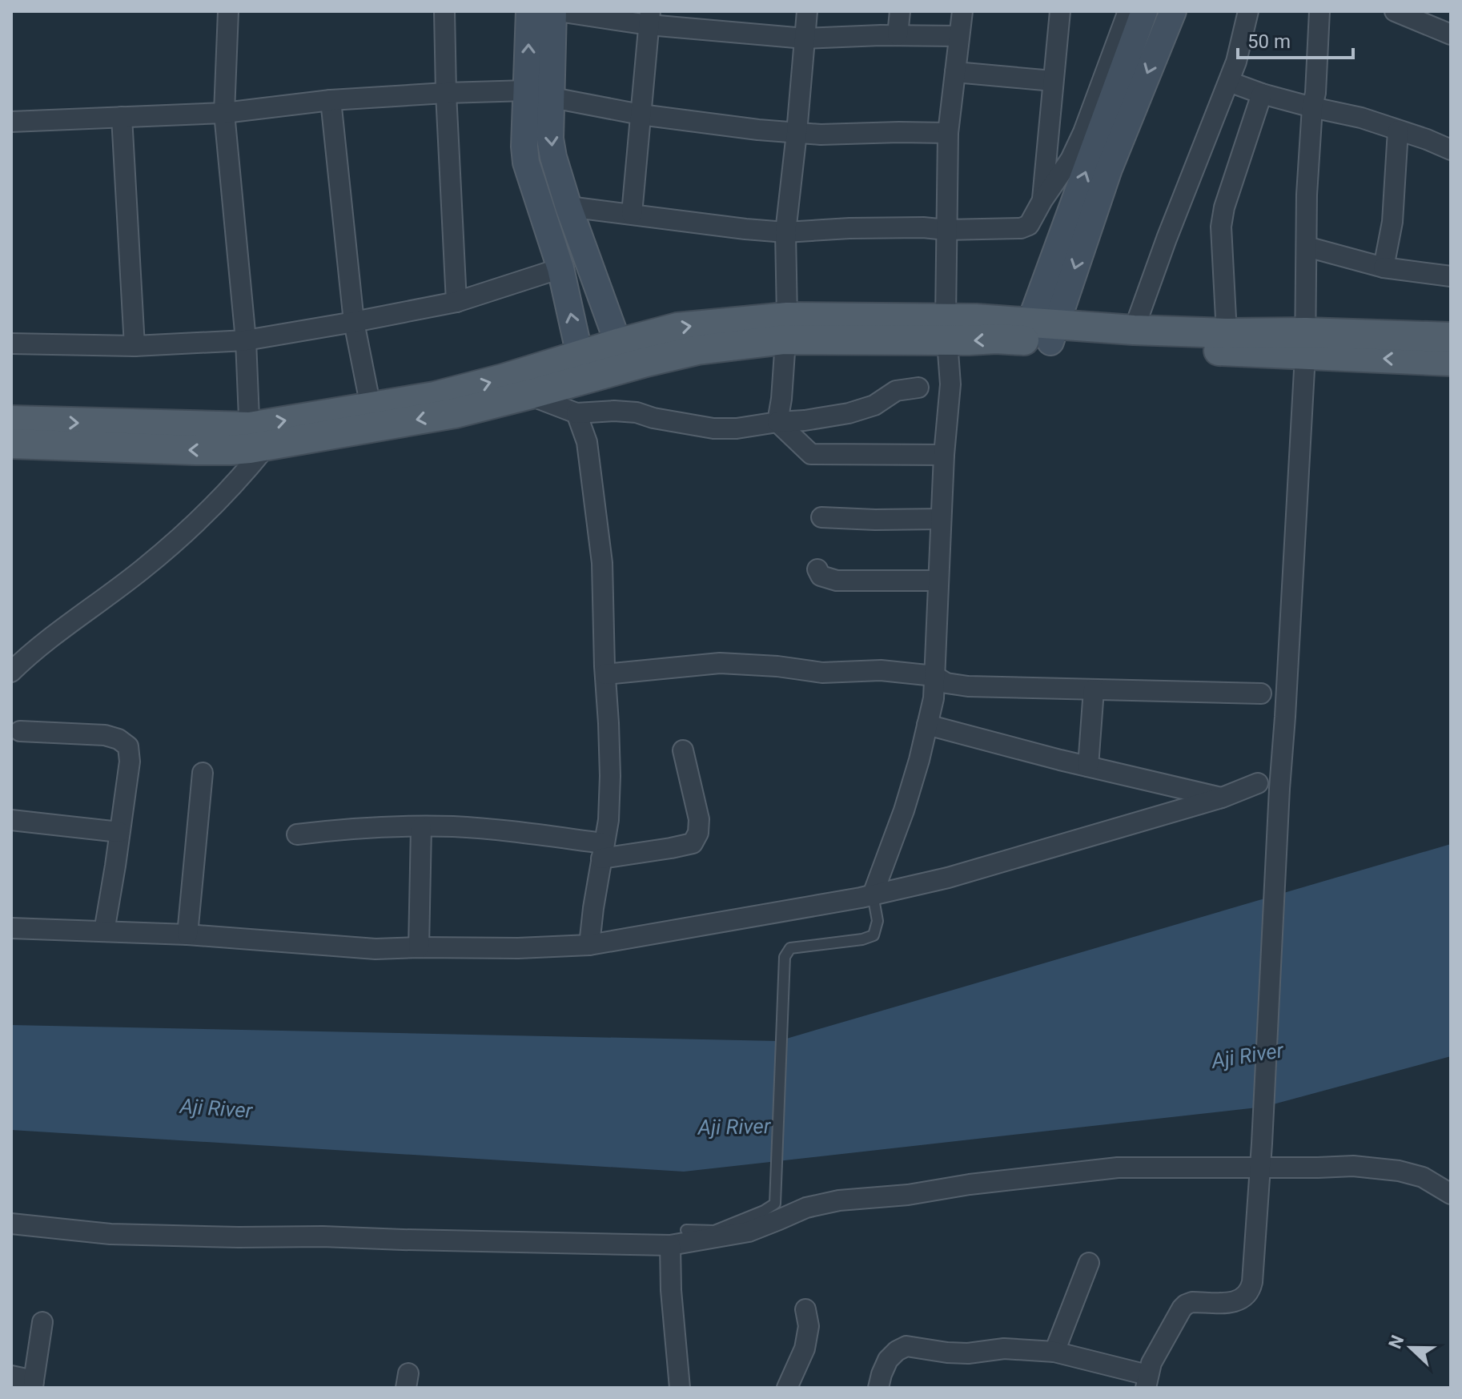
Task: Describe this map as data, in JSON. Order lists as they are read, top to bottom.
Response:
{
  "water": ["Aji River"],
  "scale_bar": "50 m",
  "north": "left"
}
